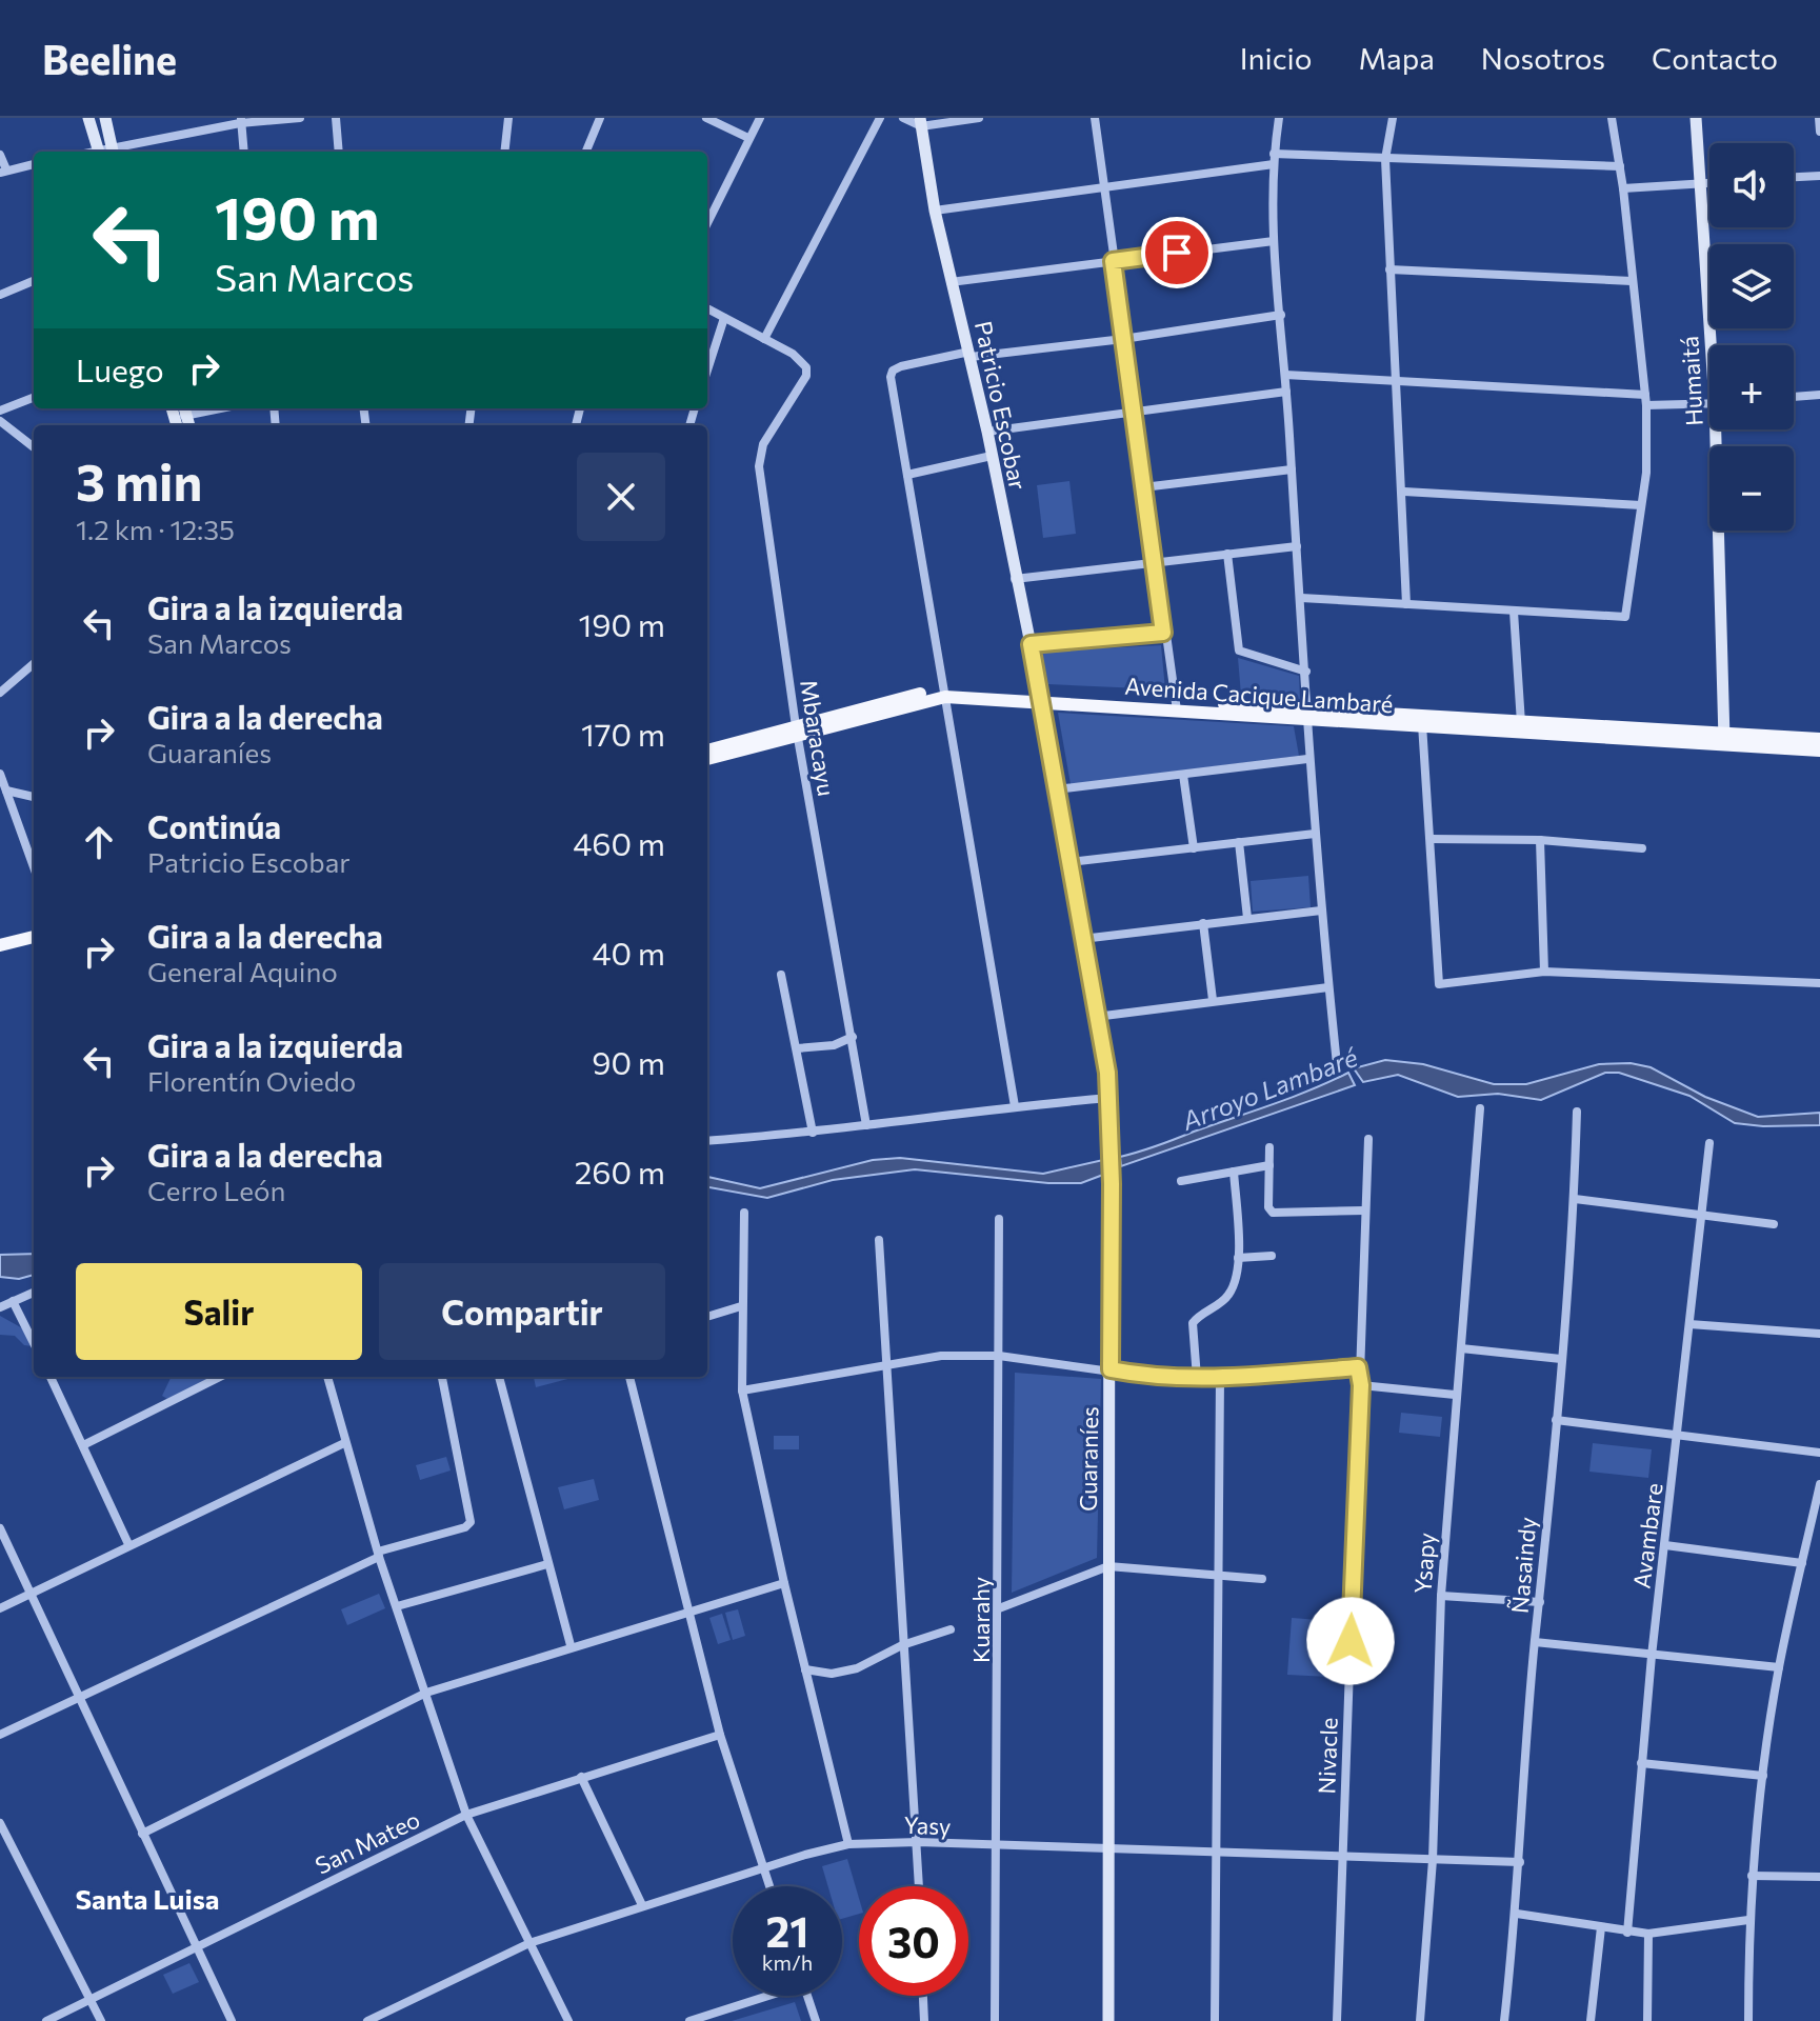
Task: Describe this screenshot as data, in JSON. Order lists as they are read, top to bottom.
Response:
{
  "streets": {
    "main road": ["Avenida Cacique Lambaré"],
    "street": [
      "Humaitá",
      "Patricio Escobar",
      "Mbaracayu",
      "Guaraníes",
      "Avambare",
      "Ysapy",
      "Ñasaindy",
      "Kuarahy",
      "Nivacle",
      "Yasy",
      "San Mateo"
    ]
  },
  "crossings": [
    ["Humaitá", "Avenida Cacique Lambaré"],
    ["Patricio Escobar", "Avenida Cacique Lambaré"],
    ["Patricio Escobar", "Guaraníes"],
    ["Avenida Cacique Lambaré", "Mbaracayu"],
    ["Avenida Cacique Lambaré", "Guaraníes"],
    ["Guaraníes", "Yasy"],
    ["Ysapy", "Yasy"],
    ["Ñasaindy", "Yasy"],
    ["Kuarahy", "Yasy"],
    ["Nivacle", "Yasy"]
  ],
  "districts": ["Santa Luisa"],
  "water": ["Arroyo Lambaré"],
  "page": {
    "header": "Beeline",
    "nav": [
      "Inicio",
      "Mapa",
      "Nosotros",
      "Contacto"
    ],
    "map_buttons": ["+", "−"],
    "turn": ["190 m", "San Marcos"],
    "then": "Luego",
    "heading": ["3 min", "1.2 km · 12:35"],
    "list": [
      {
        "name": "Gira a la izquierda",
        "note": "San Marcos",
        "value": "190 m"
      },
      {
        "name": "Gira a la derecha",
        "note": "Guaraníes",
        "value": "170 m"
      },
      {
        "name": "Continúa",
        "note": "Patricio Escobar",
        "value": "460 m"
      },
      {
        "name": "Gira a la derecha",
        "note": "General Aquino",
        "value": "40 m"
      },
      {
        "name": "Gira a la izquierda",
        "note": "Florentín Oviedo",
        "value": "90 m"
      },
      {
        "name": "Gira a la derecha",
        "note": "Cerro León",
        "value": "260 m"
      }
    ],
    "buttons": ["Salir", "Compartir"],
    "speed": "21 km/h",
    "limit": "30"
  }
}
